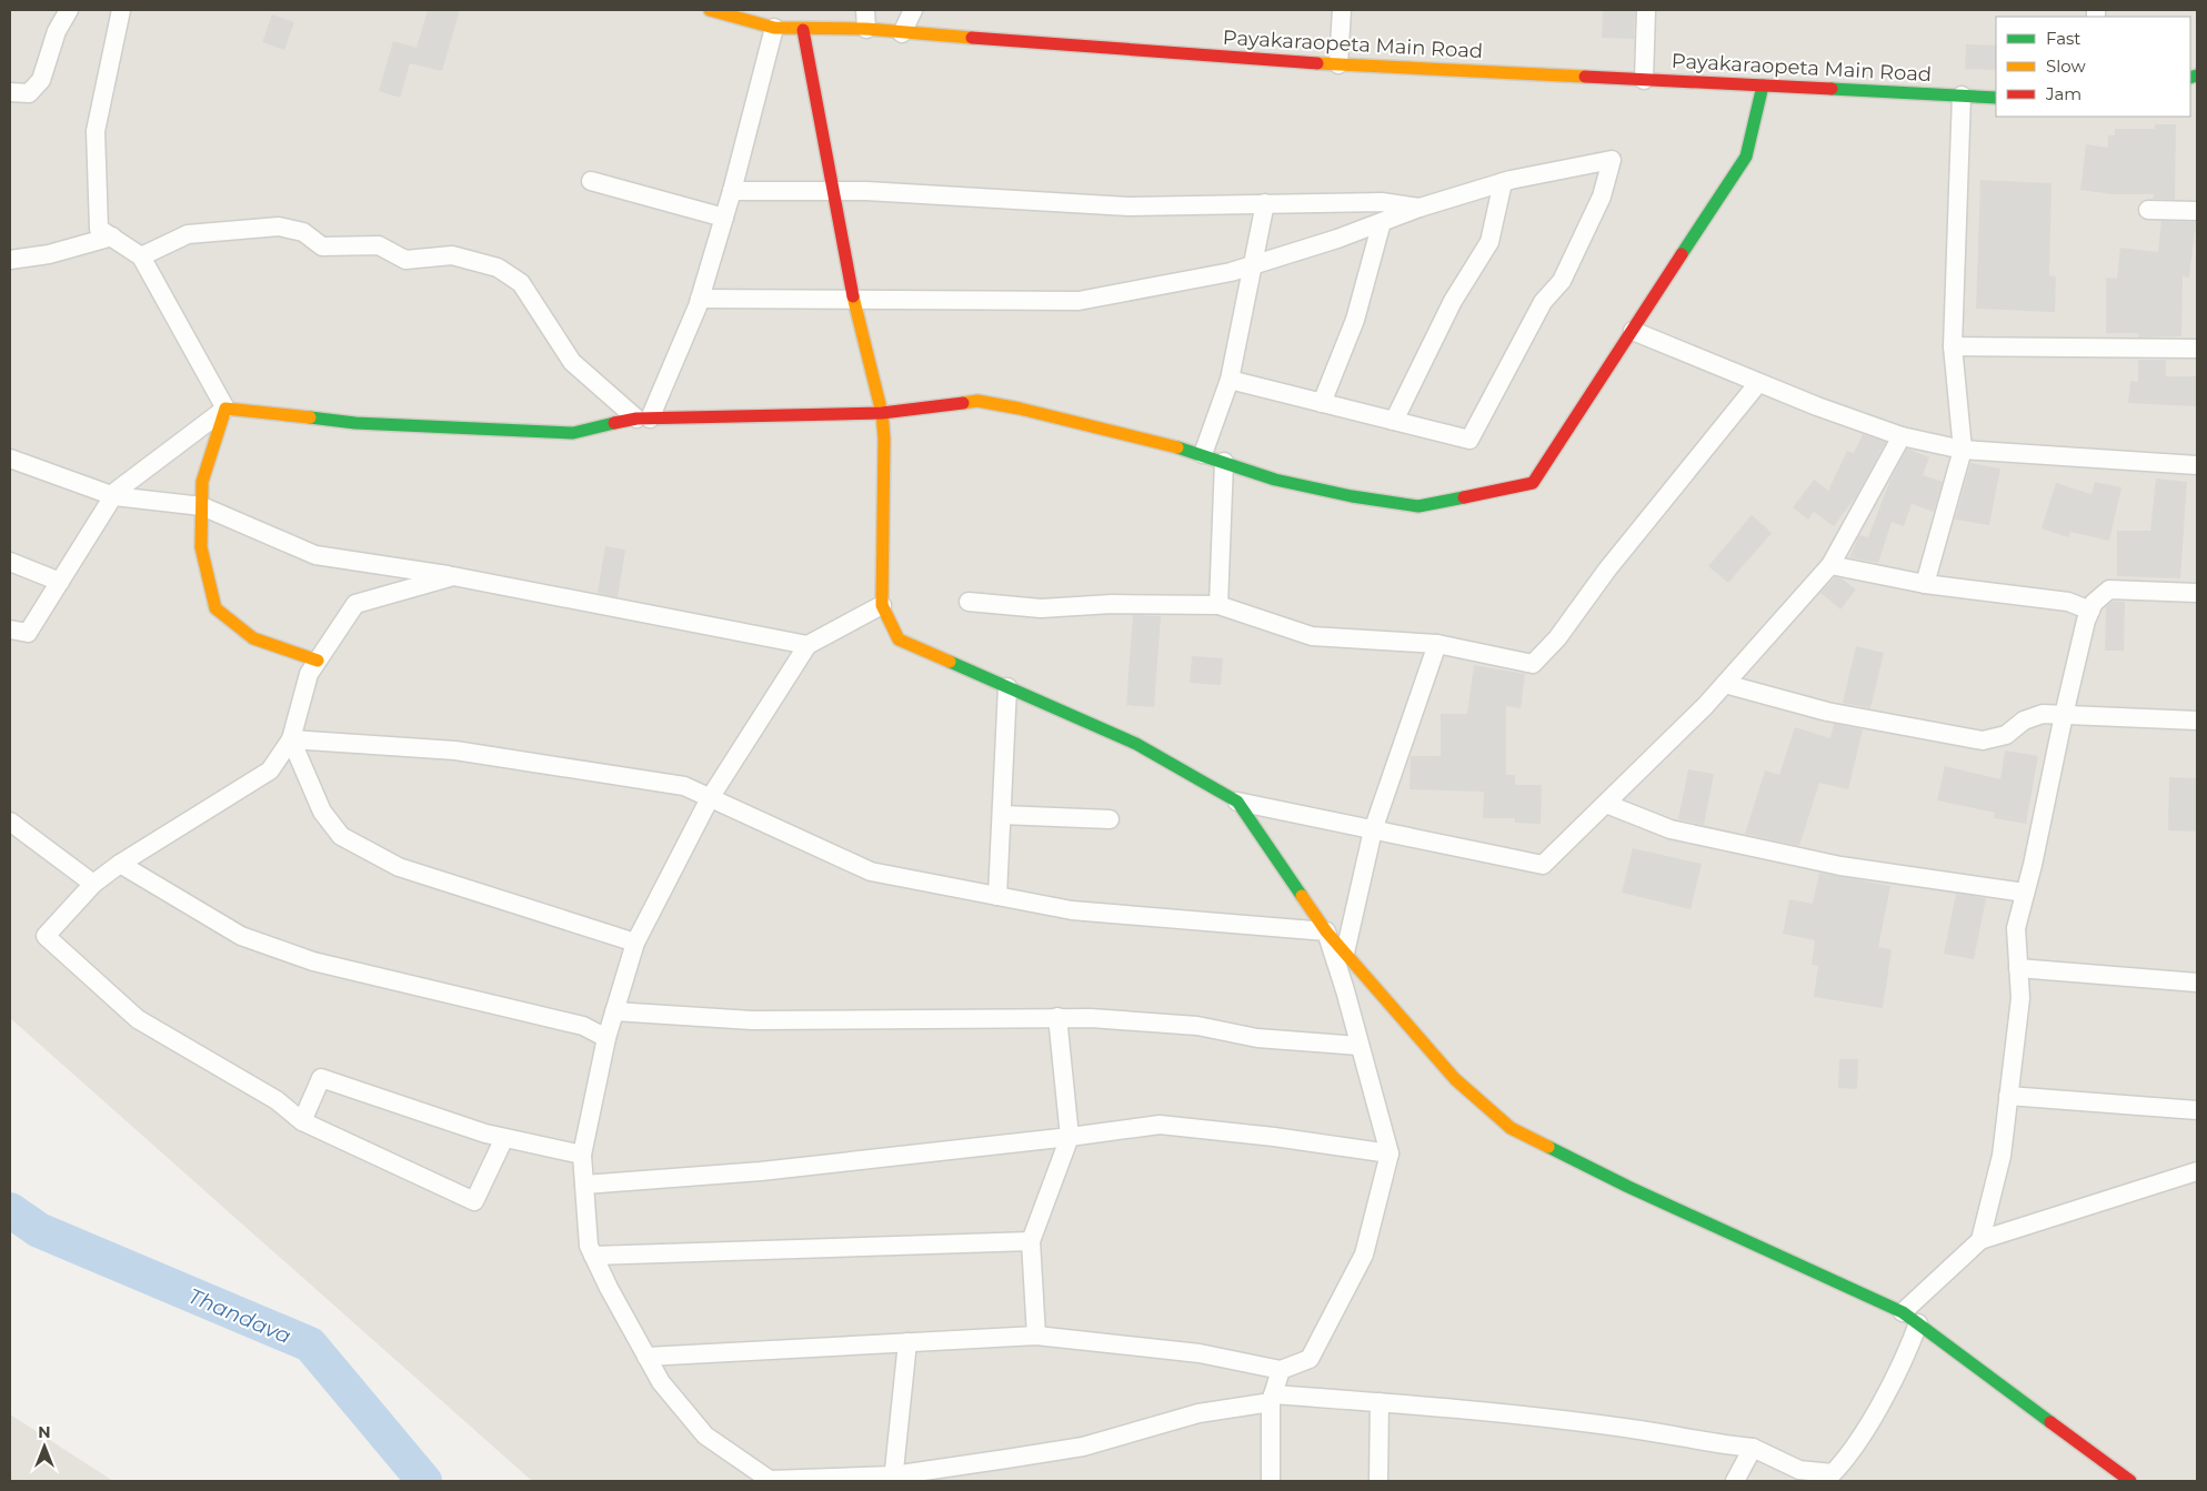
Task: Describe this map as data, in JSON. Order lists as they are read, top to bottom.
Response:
{
  "streets": {
    "street": ["Payakaraopeta Main Road"]
  },
  "water": ["Thandava"],
  "legend": ["Fast", "Slow", "Jam"],
  "north": "top"
}
